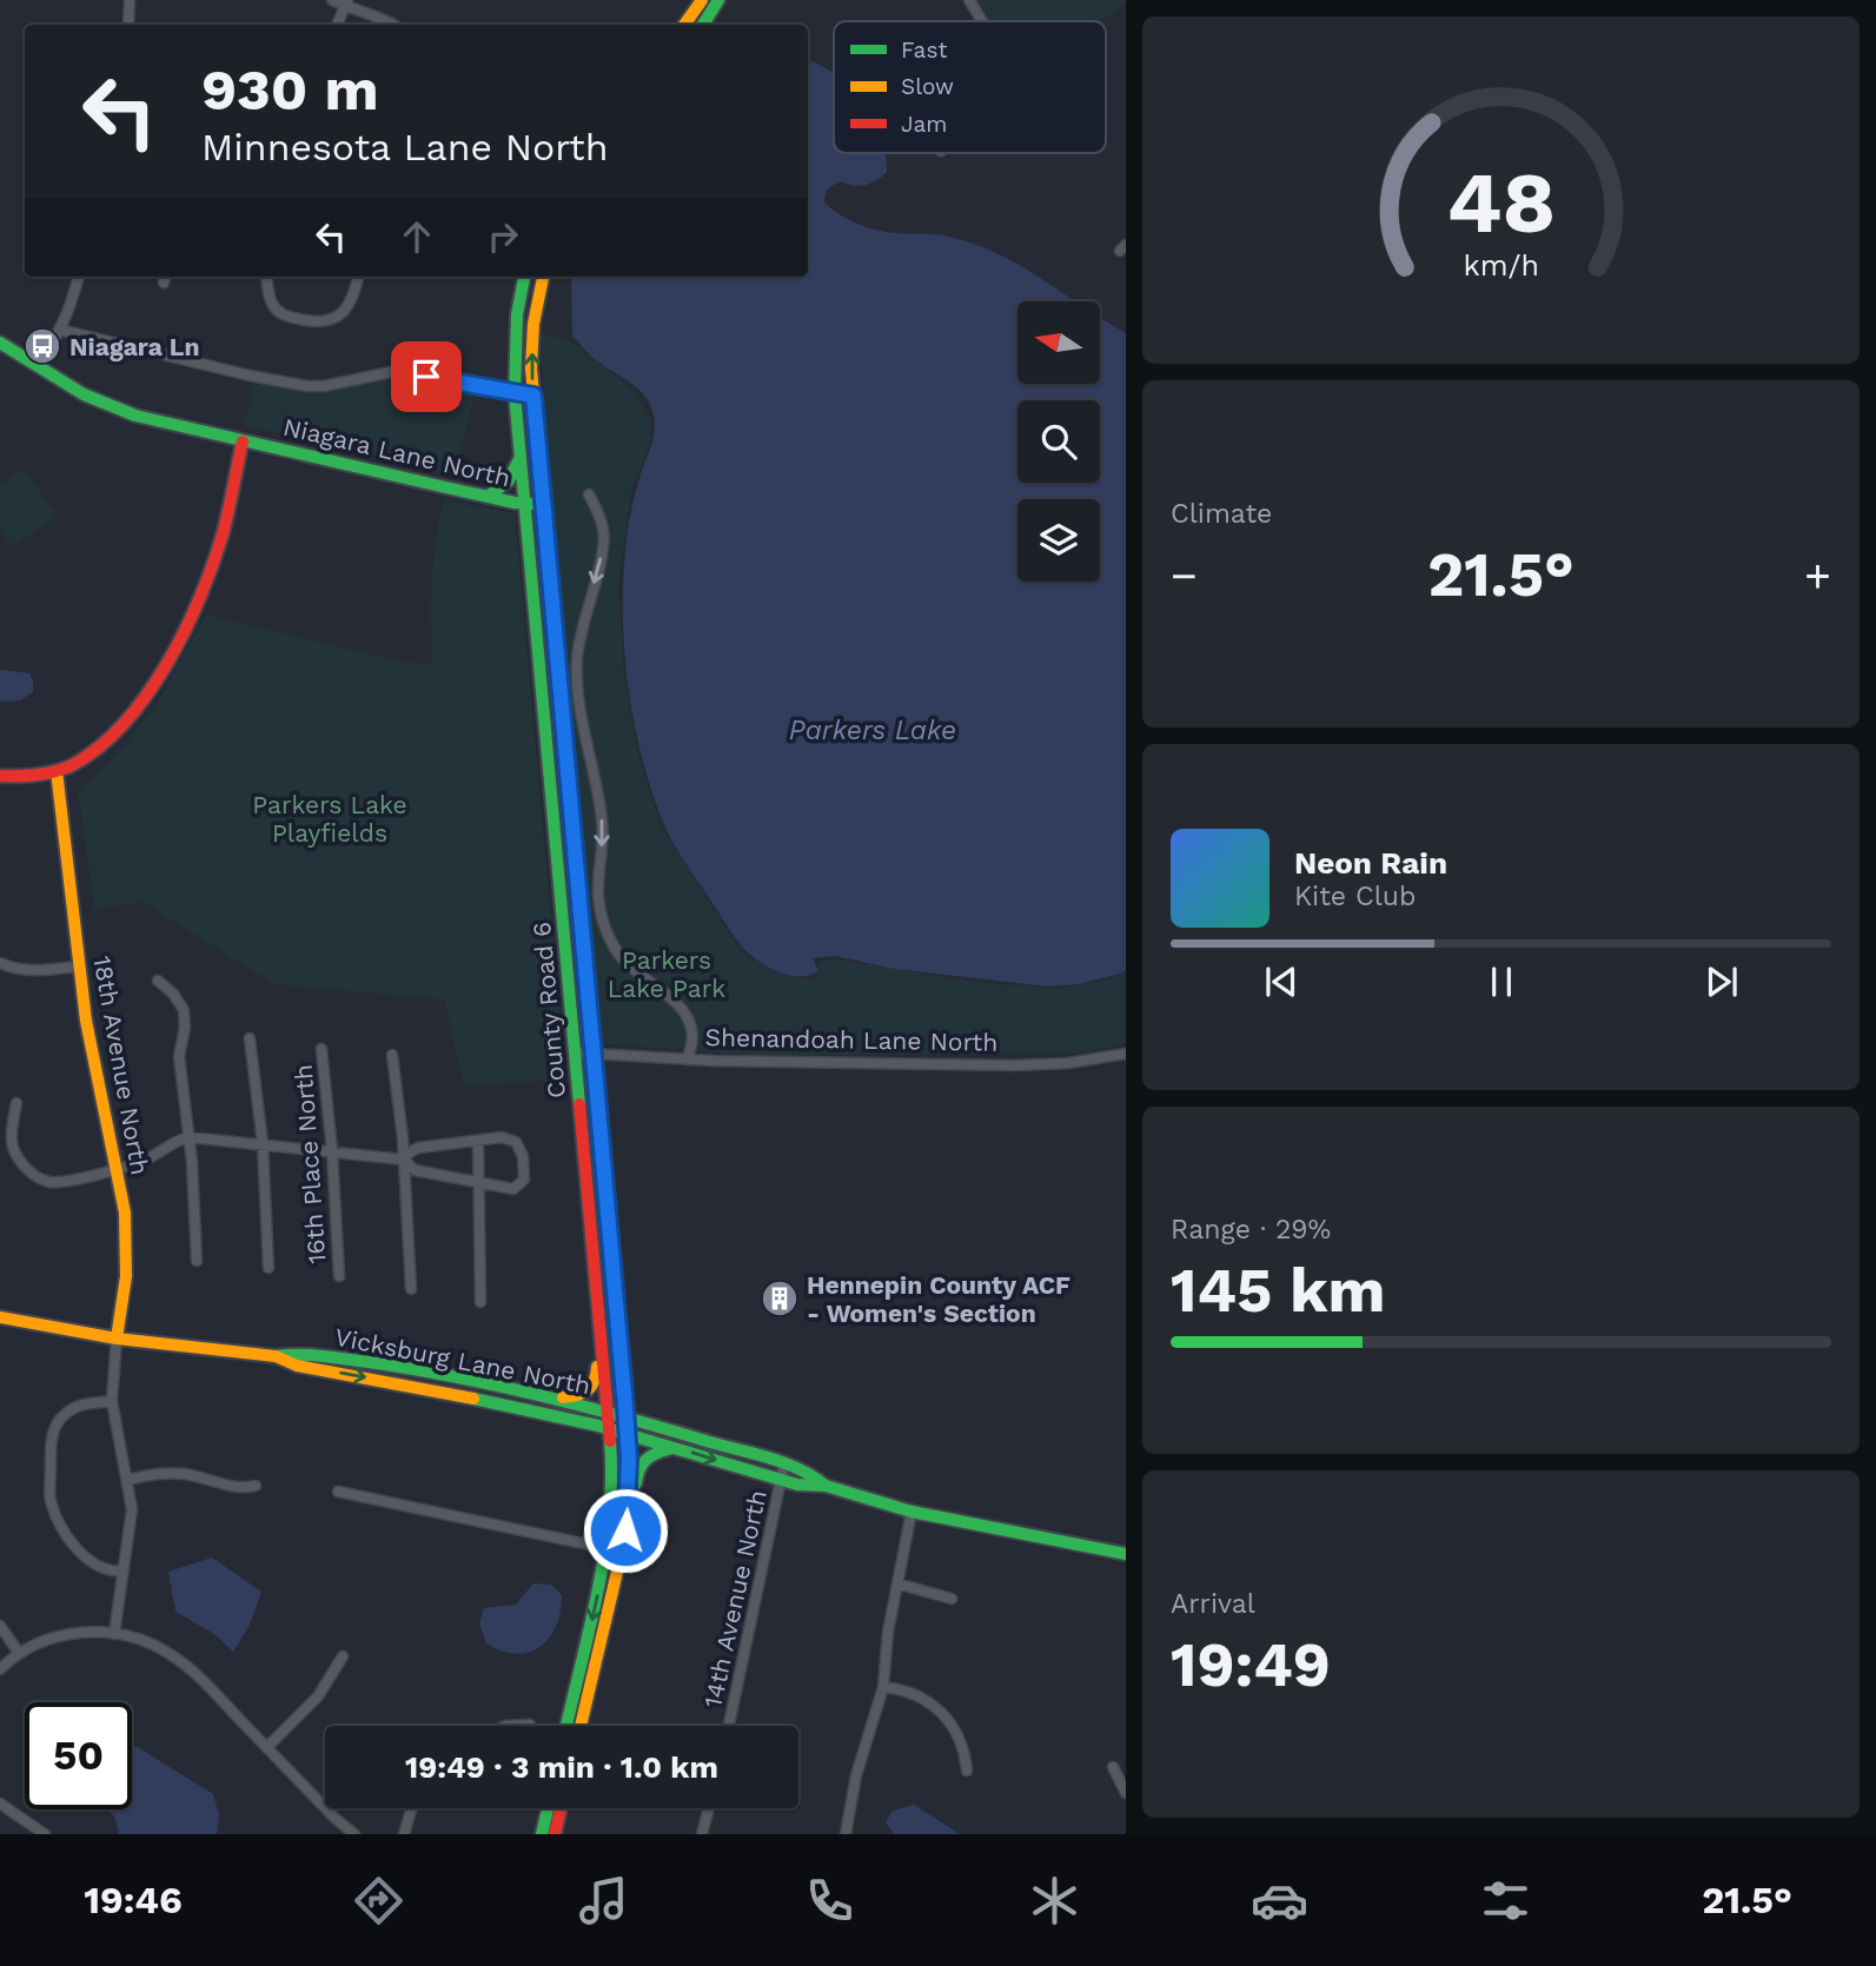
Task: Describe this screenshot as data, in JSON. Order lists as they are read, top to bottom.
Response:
{
  "streets": {
    "main road": [
      "Niagara Lane North",
      "County Road 6",
      "18th Avenue North",
      "Vicksburg Lane North"
    ],
    "street": ["Shenandoah Lane North", "16th Place North", "14th Avenue North"]
  },
  "crossings": [
    ["Niagara Lane North", "County Road 6"],
    ["County Road 6", "Shenandoah Lane North"],
    ["County Road 6", "Vicksburg Lane North"],
    ["18th Avenue North", "Vicksburg Lane North"],
    ["Vicksburg Lane North", "14th Avenue North"]
  ],
  "water": ["Parkers Lake"],
  "parks": ["Parkers Lake Playfields", "Parkers Lake Park"],
  "places": {
    "bus stop": ["Niagara Ln"],
    "building": ["Hennepin County ACF - Women's Section"]
  },
  "legend": ["Fast", "Slow", "Jam"],
  "north": "left",
  "page": {
    "turn": ["930 m", "Minnesota Lane North"],
    "tile": [
      "Climate",
      ["Range · 29%", "145 km"],
      ["Arrival", "19:49"]
    ],
    "heat": ["−", "21.5°", "+"],
    "song": ["Neon Rain", "Kite Club"],
    "limit": "50",
    "trip": "19:49 · 3 min · 1.0 km",
    "tabs": ["19:46", "21.5°"],
    "gauge": ["48", "km/h"]
  }
}
